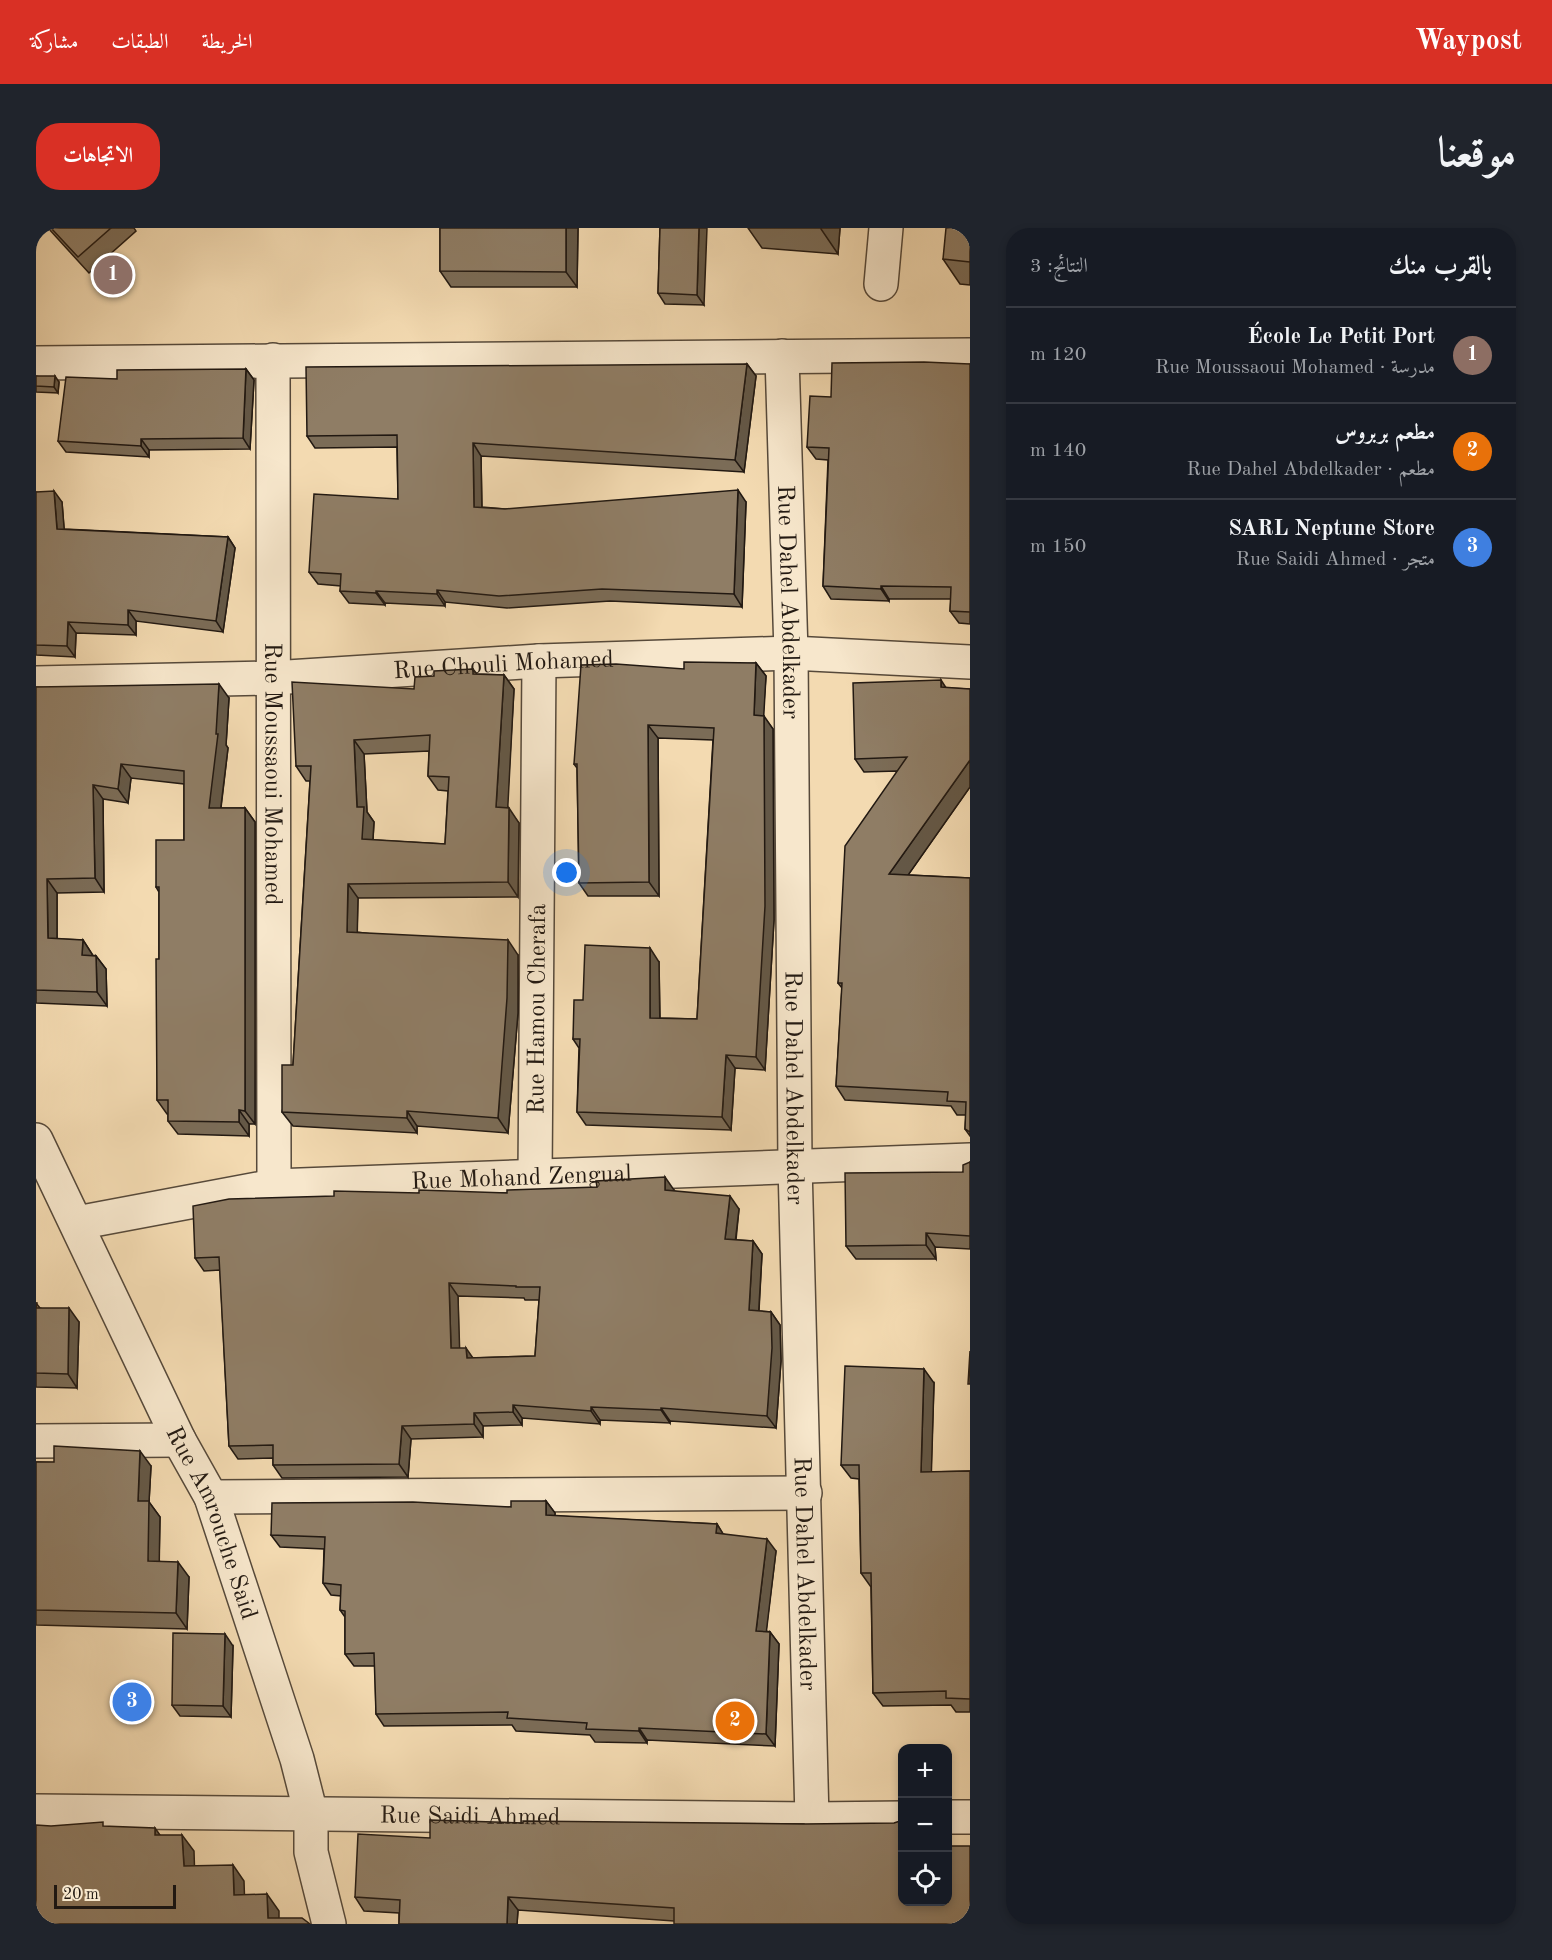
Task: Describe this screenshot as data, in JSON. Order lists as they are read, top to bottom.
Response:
{
  "streets": {
    "street": [
      "Rue Dahel Abdelkader",
      "Rue Chouli Mohamed",
      "Rue Moussaoui Mohamed",
      "Rue Hamou Cherafa",
      "Rue Mohand Zengual",
      "Rue Amrouche Said",
      "Rue Saidi Ahmed"
    ]
  },
  "crossings": [
    ["Rue Dahel Abdelkader", "Rue Chouli Mohamed"],
    ["Rue Dahel Abdelkader", "Rue Mohand Zengual"],
    ["Rue Dahel Abdelkader", "Rue Saidi Ahmed"],
    ["Rue Chouli Mohamed", "Rue Moussaoui Mohamed"],
    ["Rue Chouli Mohamed", "Rue Hamou Cherafa"],
    ["Rue Moussaoui Mohamed", "Rue Mohand Zengual"],
    ["Rue Hamou Cherafa", "Rue Mohand Zengual"],
    ["Rue Mohand Zengual", "Rue Amrouche Said"],
    ["Rue Amrouche Said", "Rue Saidi Ahmed"]
  ],
  "scale_bar": "20 m",
  "page": {
    "header": "Waypost",
    "nav": ["الخريطة", "الطبقات", "مشاركة"],
    "title": "موقعنا",
    "buttons": "الاتجاهات",
    "heading": ["بالقرب منك", "النتائج: 3"],
    "pins": ["1", "3", "2"],
    "list": [
      {
        "mark": "1",
        "name": "École Le Petit Port",
        "note": "مدرسة · Rue Moussaoui Mohamed",
        "value": "120 m"
      },
      {
        "mark": "2",
        "name": "مطعم بربروس",
        "note": "مطعم · Rue Dahel Abdelkader",
        "value": "140 m"
      },
      {
        "mark": "3",
        "name": "SARL Neptune Store",
        "note": "متجر · Rue Saidi Ahmed",
        "value": "150 m"
      }
    ],
    "map_buttons": ["+", "−"],
    "scale": "20 m"
  }
}
